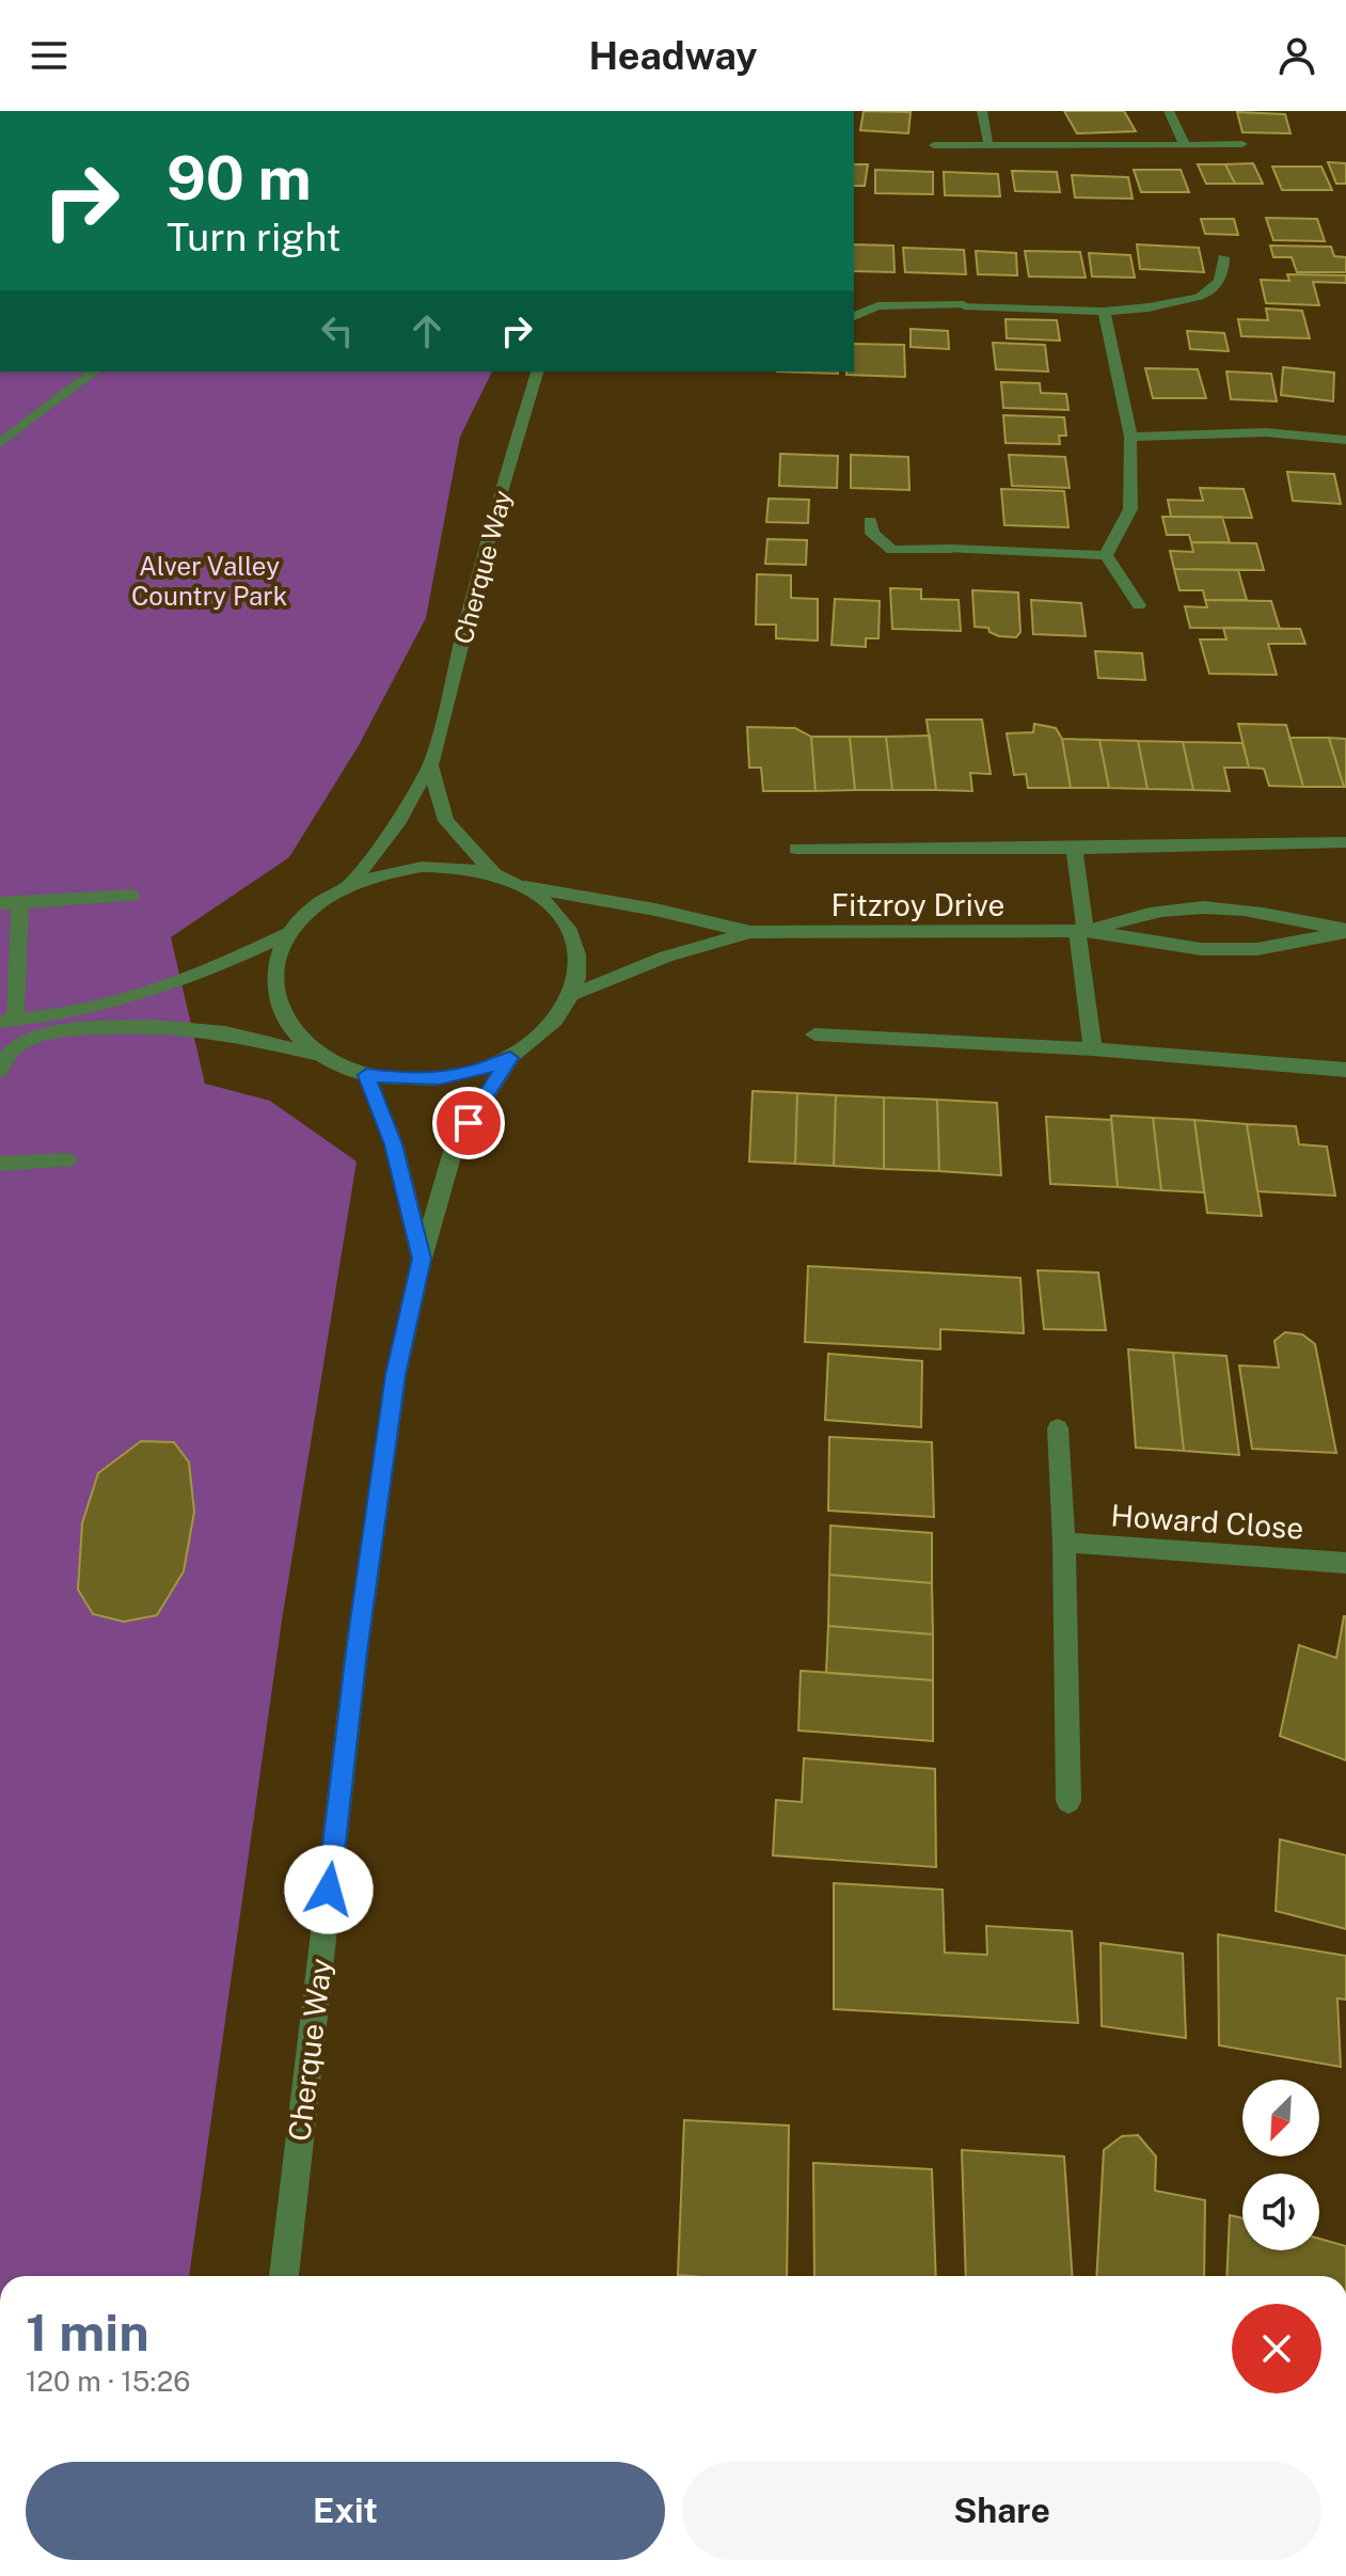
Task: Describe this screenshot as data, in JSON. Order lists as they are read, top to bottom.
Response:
{
  "streets": {
    "street": ["Cherque Way", "Fitzroy Drive", "Howard Close"]
  },
  "crossings": [
    ["Cherque Way", "Fitzroy Drive"]
  ],
  "parks": ["Alver Valley Country Park"],
  "north": "bottom left",
  "page": {
    "header": "Headway",
    "turn": ["90 m", "Turn right"],
    "heading": ["1 min", "120 m · 15:26"],
    "buttons": ["Exit", "Share"]
  }
}
